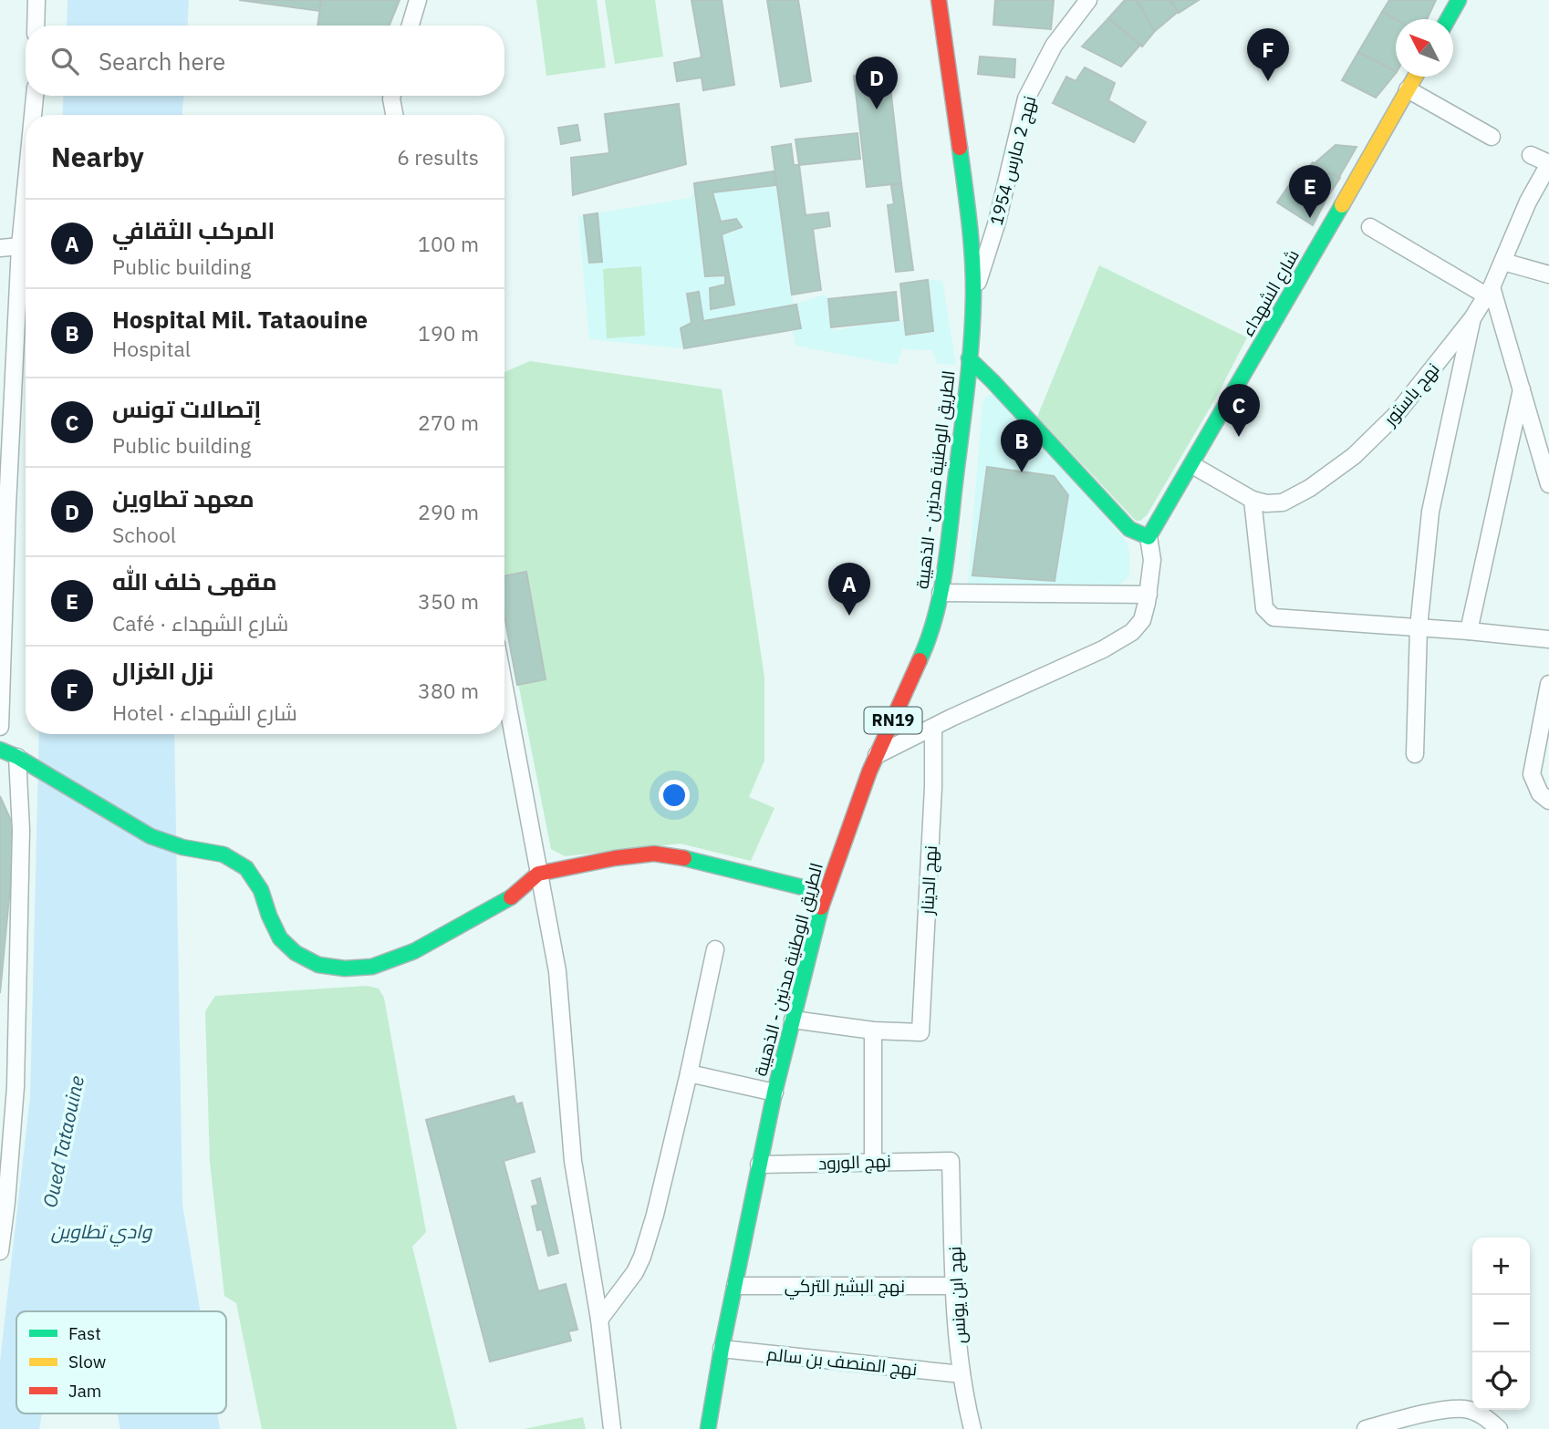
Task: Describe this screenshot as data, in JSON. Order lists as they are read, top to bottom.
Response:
{
  "streets": {
    "main road": ["شارع الشهداء", "الطريق الوطنية مدنين - الذهيبة", "RN19"],
    "street": [
      "نهج 2 مارس 1954",
      "نهج باستور",
      "نهج الدينار",
      "نهج الورود",
      "نهج البشير التركي",
      "نهج ابن يونس",
      "نهج المنصف بن سالم"
    ]
  },
  "crossings": [
    ["نهج 2 مارس 1954", "الطريق الوطنية مدنين - الذهيبة"],
    ["شارع الشهداء", "نهج باستور"],
    ["الطريق الوطنية مدنين - الذهيبة", "نهج الورود"],
    ["الطريق الوطنية مدنين - الذهيبة", "نهج البشير التركي"],
    ["الطريق الوطنية مدنين - الذهيبة", "نهج المنصف بن سالم"],
    ["نهج الورود", "نهج ابن يونس"],
    ["نهج البشير التركي", "نهج ابن يونس"],
    ["نهج ابن يونس", "نهج المنصف بن سالم"]
  ],
  "water": ["Oued Tataouine", "وادي تطاوين"],
  "legend": ["Fast", "Slow", "Jam"],
  "north": "top left",
  "page": {
    "search": "Search here",
    "pins": [
      "F",
      "D",
      "E",
      "C",
      "B",
      "A"
    ],
    "heading": ["Nearby", "6 results"],
    "list": [
      {
        "mark": "A",
        "name": "المركب الثقافي",
        "note": "Public building",
        "value": "100 m"
      },
      {
        "mark": "B",
        "name": "Hospital Mil. Tataouine",
        "note": "Hospital",
        "value": "190 m"
      },
      {
        "mark": "C",
        "name": "إتصالات تونس",
        "note": "Public building",
        "value": "270 m"
      },
      {
        "mark": "D",
        "name": "معهد تطاوين",
        "note": "School",
        "value": "290 m"
      },
      {
        "mark": "E",
        "name": "مقهى خلف الله",
        "note": "Café · شارع الشهداء",
        "value": "350 m"
      },
      {
        "mark": "F",
        "name": "نزل الغزال",
        "note": "Hotel · شارع الشهداء",
        "value": "380 m"
      }
    ],
    "map_buttons": ["+", "−"]
  }
}
